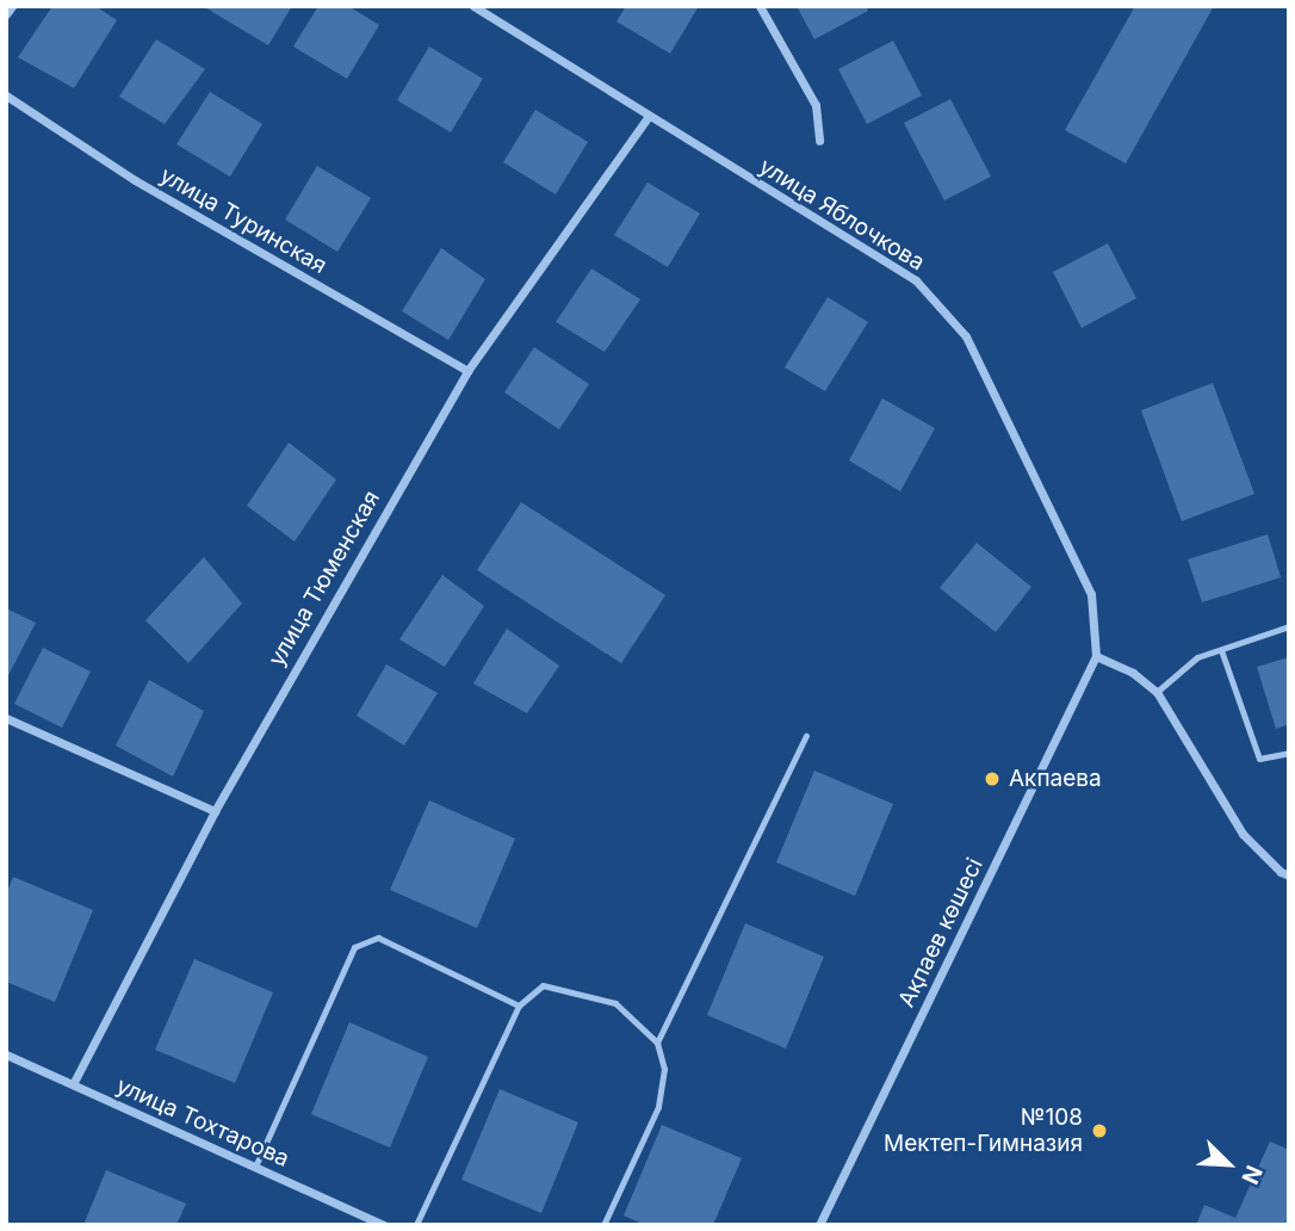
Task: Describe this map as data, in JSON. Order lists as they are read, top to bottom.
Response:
{
  "streets": {
    "street": [
      "улица Яблочкова",
      "улица Туринская",
      "улица Тюменская",
      "Ақпаев көшесі",
      "улица Тохтарова"
    ]
  },
  "crossings": [
    ["улица Яблочкова", "улица Тюменская"],
    ["улица Яблочкова", "Ақпаев көшесі"],
    ["улица Туринская", "улица Тюменская"],
    ["улица Тюменская", "улица Тохтарова"]
  ],
  "places": ["Акпаева", "№108 Мектеп-Гимназия"],
  "north": "bottom right"
}
